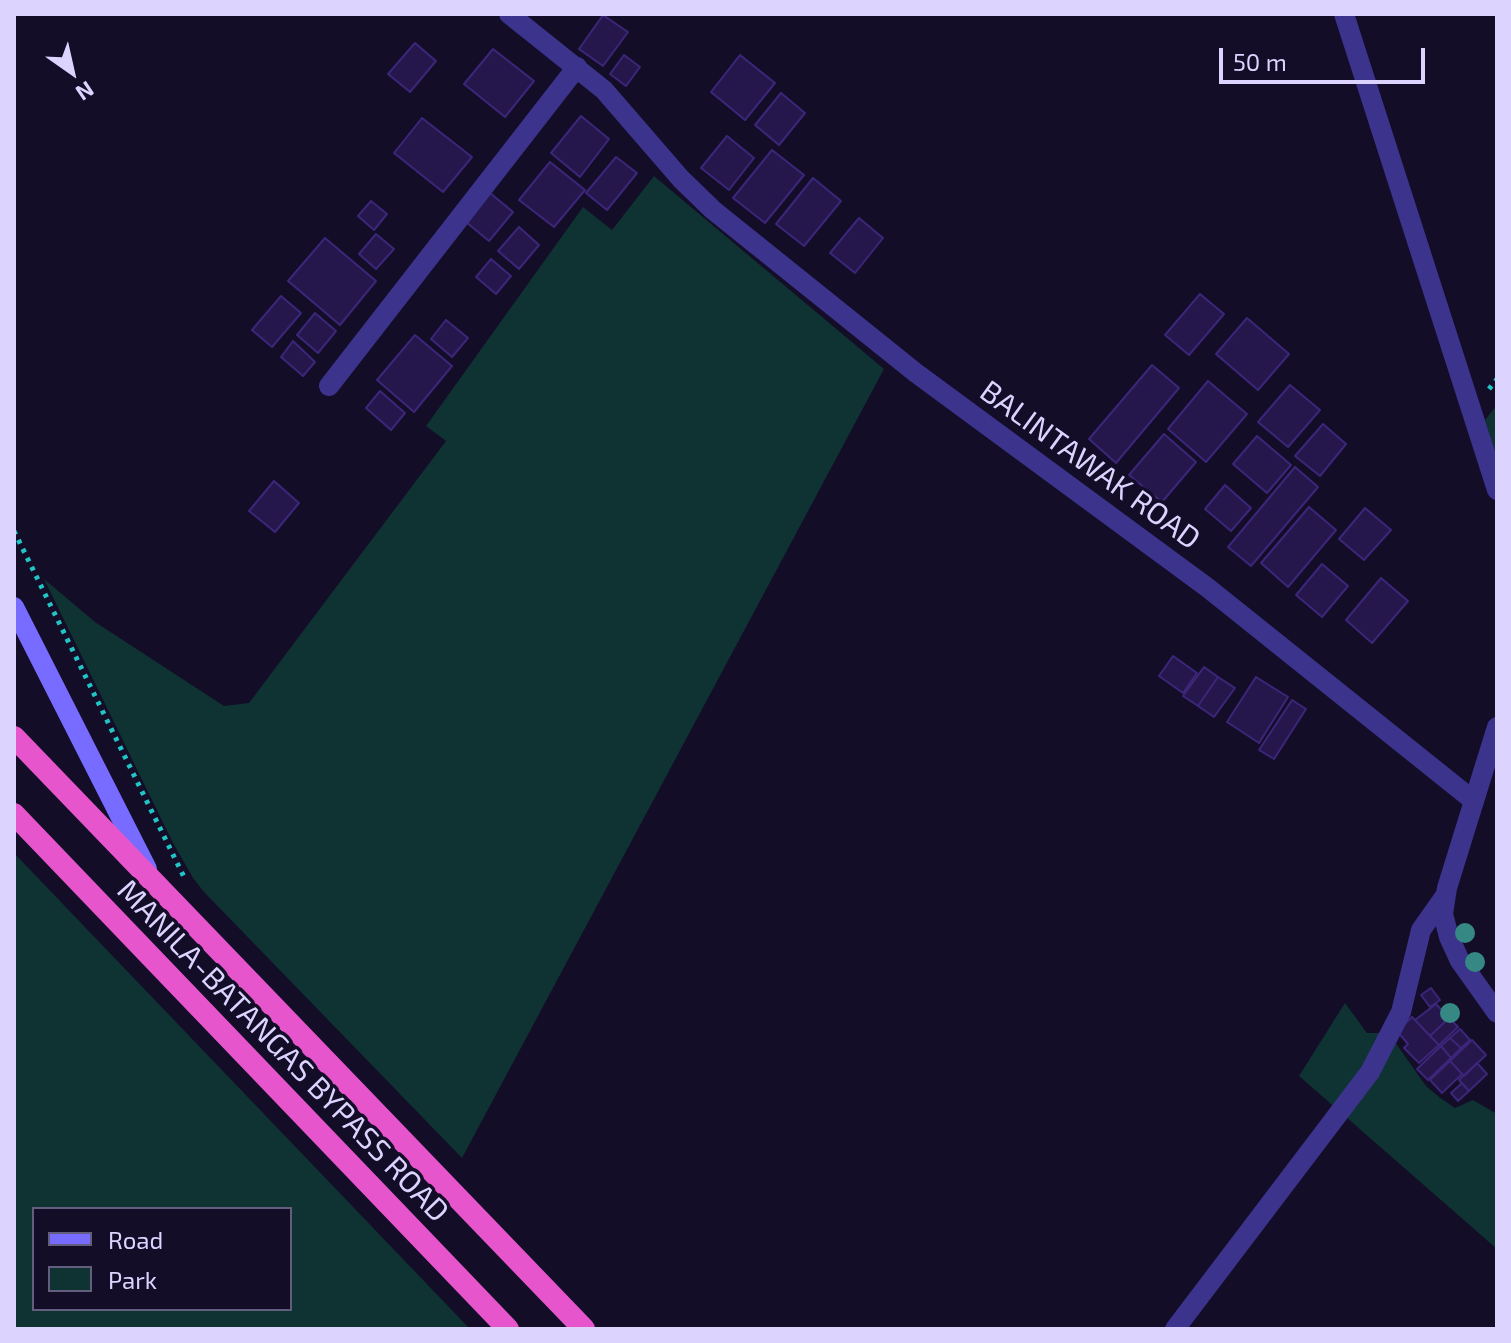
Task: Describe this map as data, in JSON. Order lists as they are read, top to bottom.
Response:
{
  "streets": {
    "highway": ["MANILA-BATANGAS BYPASS ROAD"],
    "street": ["BALINTAWAK ROAD"]
  },
  "legend": ["Road", "Park"],
  "scale_bar": "50 m",
  "north": "bottom right"
}
